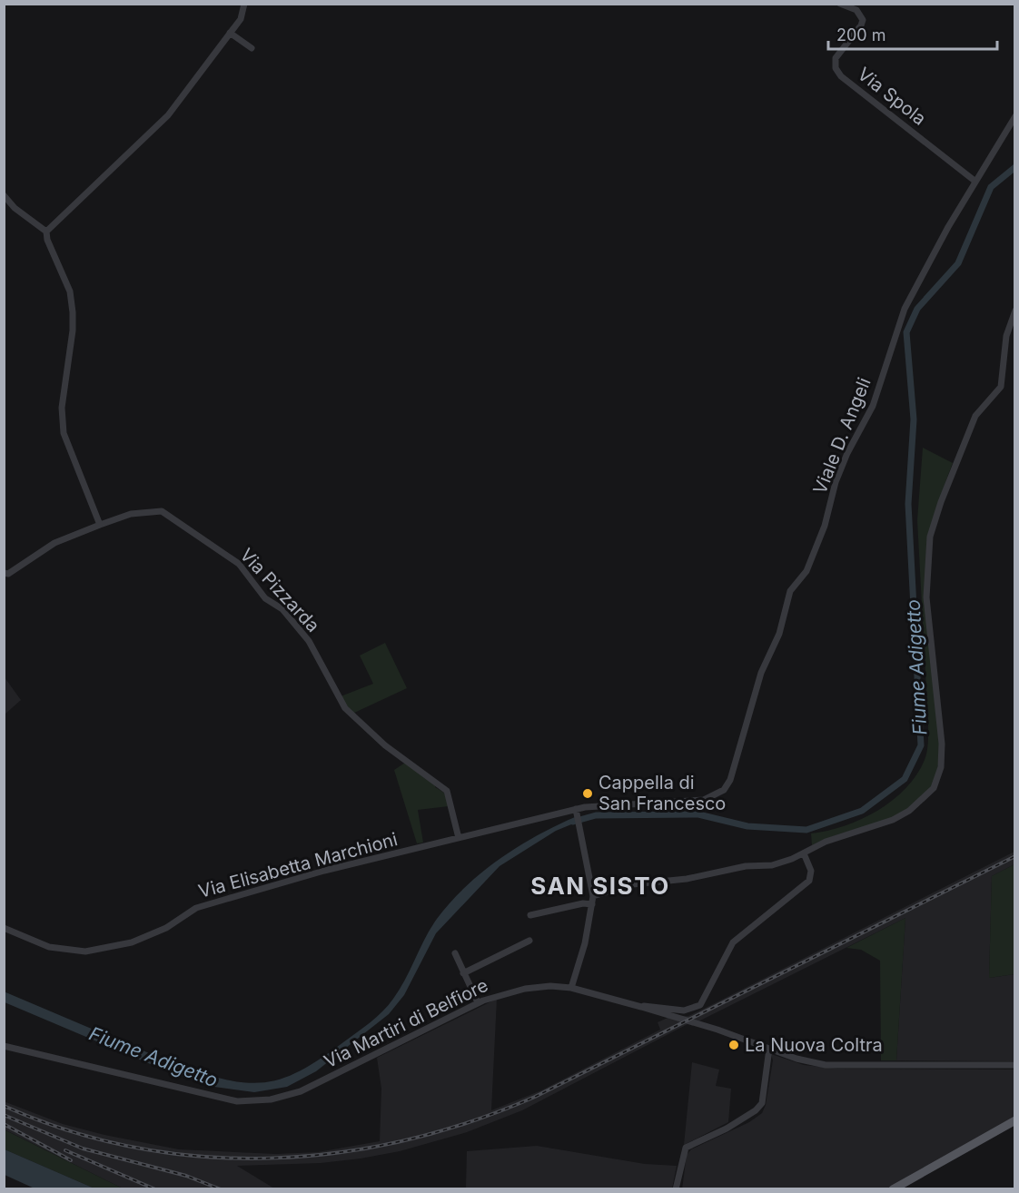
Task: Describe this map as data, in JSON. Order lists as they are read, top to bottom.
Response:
{
  "streets": {
    "street": [
      "Via Spola",
      "Viale D. Angeli",
      "Via Pizzarda",
      "Via Elisabetta Marchioni",
      "Via Martiri di Belfiore"
    ]
  },
  "crossings": [
    ["Via Spola", "Viale D. Angeli"],
    ["Viale D. Angeli", "Via Elisabetta Marchioni"],
    ["Via Pizzarda", "Via Elisabetta Marchioni"]
  ],
  "districts": ["SAN SISTO"],
  "water": ["Fiume Adigetto"],
  "places": ["Cappella di San Francesco", "La Nuova Coltra"],
  "scale_bar": "200 m"
}
